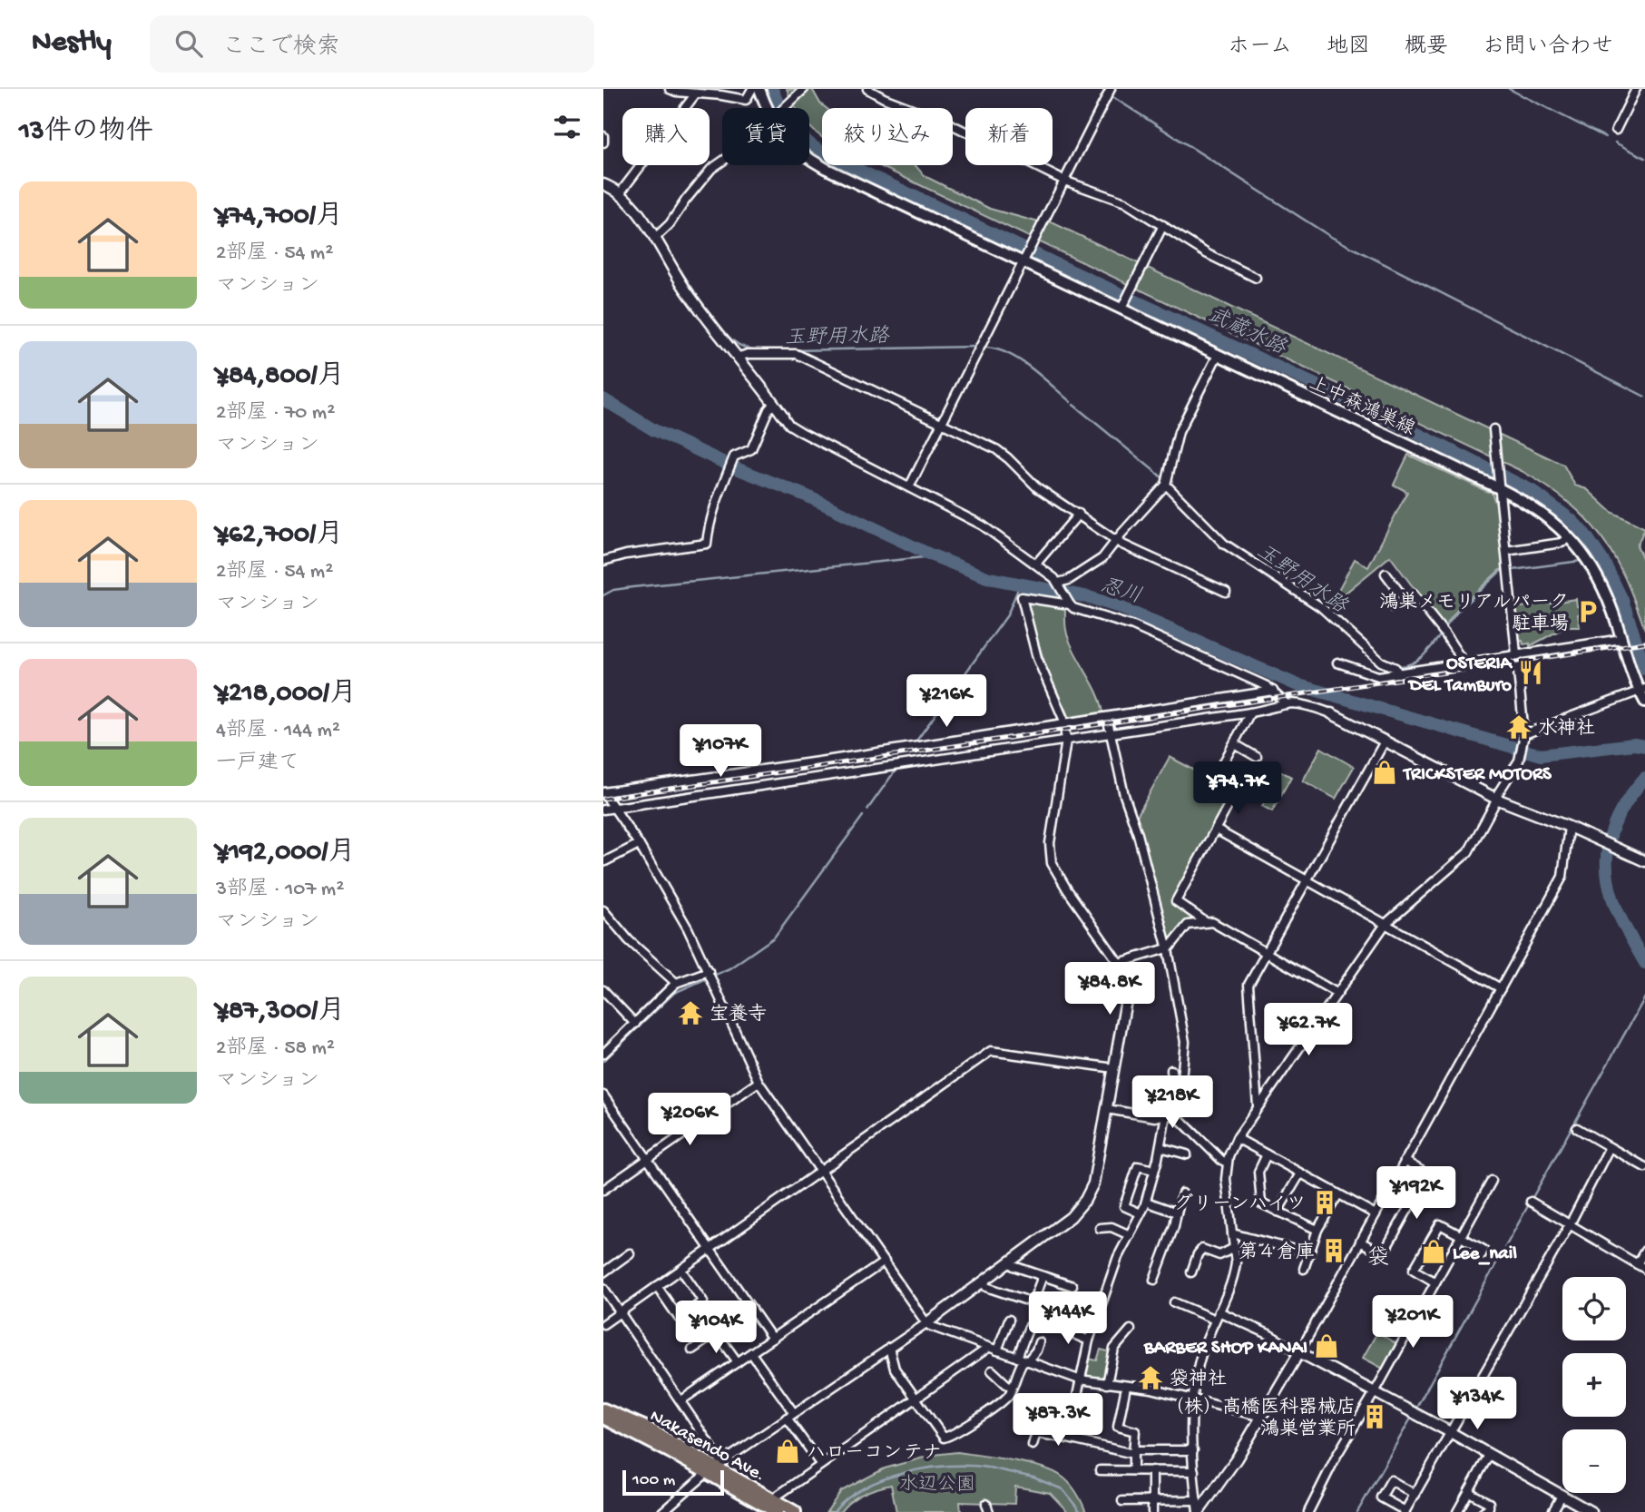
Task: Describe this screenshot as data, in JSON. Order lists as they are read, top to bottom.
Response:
{
  "streets": {
    "highway": ["Nakasendo Ave."],
    "main road": ["上中森鴻巣線"]
  },
  "districts": ["袋"],
  "water": ["武蔵水路", "玉野用水路", "忍川"],
  "parks": ["水辺公園"],
  "places": {
    "parking": ["鴻巣メモリアルパーク 駐車場"],
    "restaurant": ["OSTERIA DEL TamBuro"],
    "temple": ["水神社", "宝養寺", "袋神社"],
    "shop": [
      "TRICKSTER MOTORS",
      "Lee_nail",
      "BARBER SHOP KANAI",
      "ハローコンテナ"
    ],
    "building": ["グリーンハイツ", "第４倉庫", "（株）髙橋医科器械店 鴻巣営業所"]
  },
  "scale_bar": "100 m",
  "page": {
    "header": "Nestly",
    "search": "ここで検索",
    "nav": [
      "ホーム",
      "地図",
      "概要",
      "お問い合わせ"
    ],
    "heading": "13件の物件",
    "chip": [
      "購入",
      "賃貸",
      "絞り込み",
      "新着"
    ],
    "list": [
      {
        "name": "¥74,700/月",
        "note": "2部屋 · 54 m² · マンション"
      },
      {
        "name": "¥84,800/月",
        "note": "2部屋 · 70 m² · マンション"
      },
      {
        "name": "¥62,700/月",
        "note": "2部屋 · 54 m² · マンション"
      },
      {
        "name": "¥218,000/月",
        "note": "4部屋 · 144 m² · 一戸建て"
      },
      {
        "name": "¥192,000/月",
        "note": "3部屋 · 107 m² · マンション"
      },
      {
        "name": "¥87,300/月",
        "note": "2部屋 · 58 m² · マンション"
      }
    ],
    "price": [
      "¥216K",
      "¥107K",
      "¥74.7K",
      "¥84.8K",
      "¥62.7K",
      "¥218K",
      "¥206K",
      "¥192K",
      "¥144K",
      "¥201K",
      "¥104K",
      "¥134K",
      "¥87.3K"
    ],
    "map_buttons": ["+", "−"],
    "scale": "100 m"
  }
}
